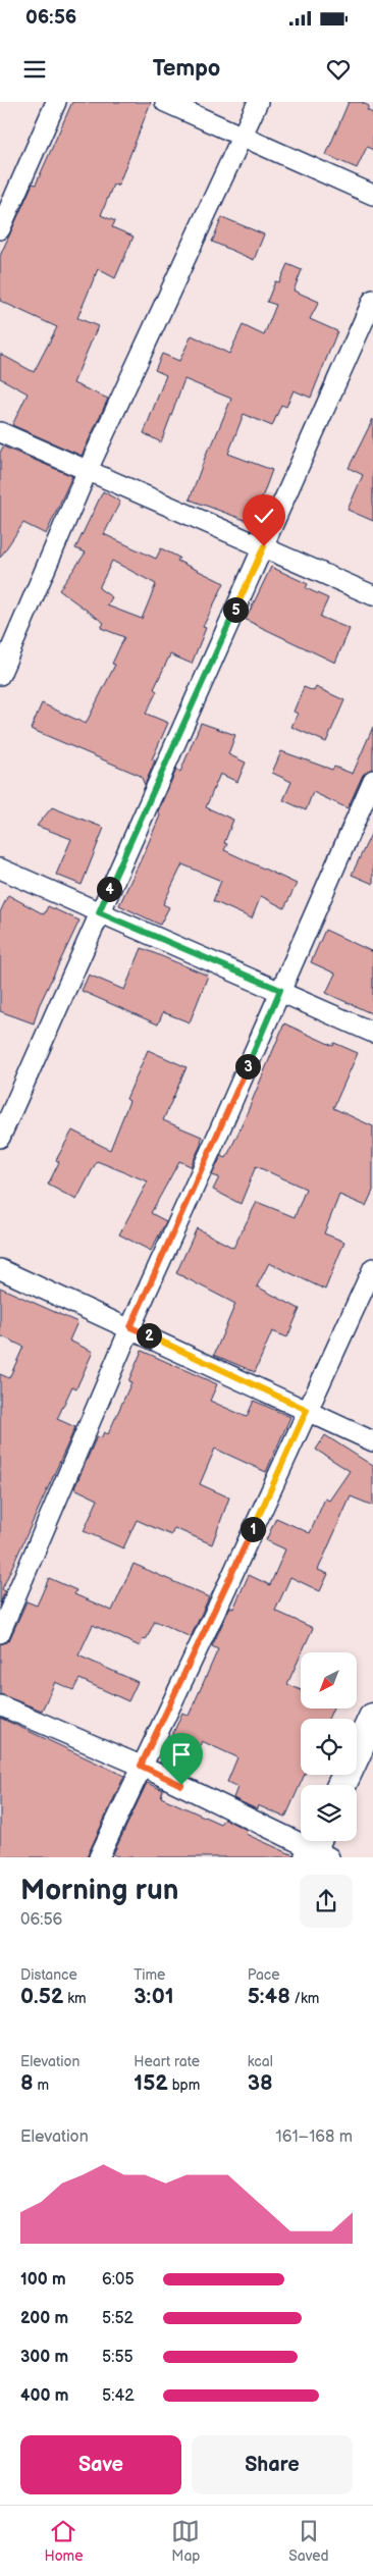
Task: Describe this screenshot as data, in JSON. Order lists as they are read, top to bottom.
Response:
{
  "north": "bottom left",
  "page": {
    "status": "06:56",
    "header": "Tempo",
    "pins": [
      "5",
      "4",
      "3",
      "2",
      "1"
    ],
    "heading": ["Morning run", "06:56"],
    "stats": [
      ["Distance", "0.52 km"],
      ["Time", "3:01"],
      ["Pace", "5:48 /km"],
      ["Elevation", "8 m"],
      ["Heart rate", "152 bpm"],
      ["kcal", "38"]
    ],
    "chart": ["Elevation", "161–168 m"],
    "list": [
      {
        "name": "100 m",
        "note": "6:05"
      },
      {
        "name": "200 m",
        "note": "5:52"
      },
      {
        "name": "300 m",
        "note": "5:55"
      },
      {
        "name": "400 m",
        "note": "5:42"
      }
    ],
    "buttons": ["Save", "Share"],
    "tabs": ["Home", "Map", "Saved"]
  }
}
